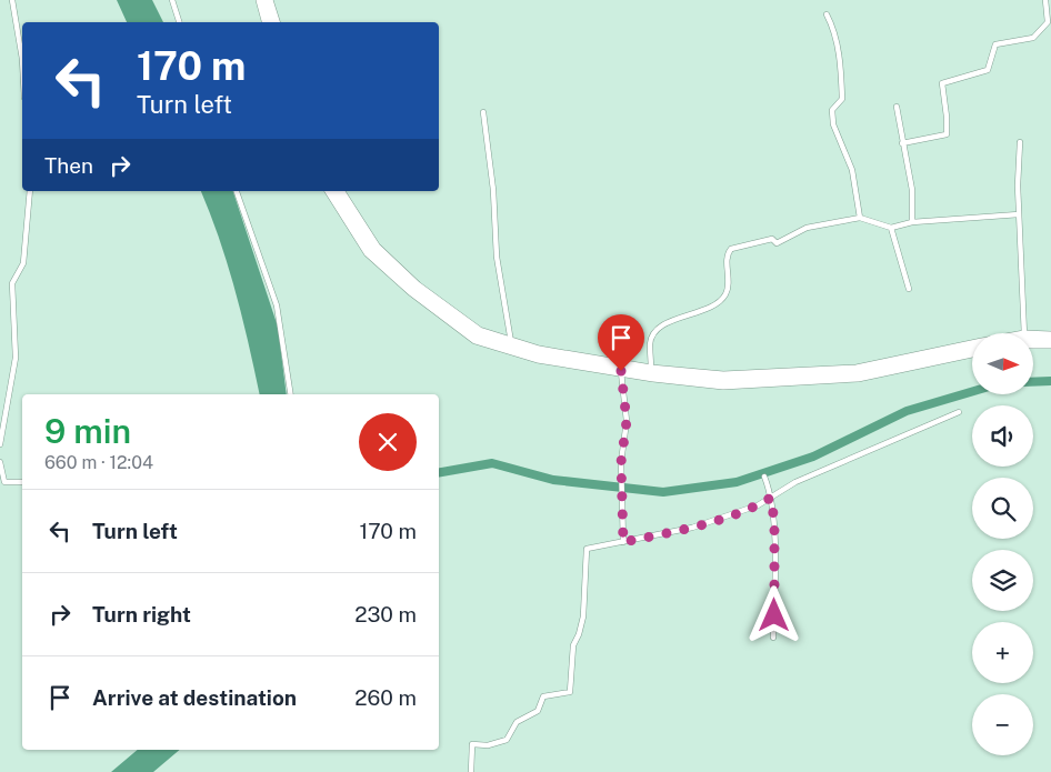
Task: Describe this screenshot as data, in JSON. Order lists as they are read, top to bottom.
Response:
{
  "north": "right",
  "page": {
    "turn": ["170 m", "Turn left"],
    "then": "Then",
    "map_buttons": ["+", "−"],
    "heading": ["9 min", "660 m · 12:04"],
    "list": [
      {
        "name": "Turn left",
        "value": "170 m"
      },
      {
        "name": "Turn right",
        "value": "230 m"
      },
      {
        "name": "Arrive at destination",
        "value": "260 m"
      }
    ]
  }
}
